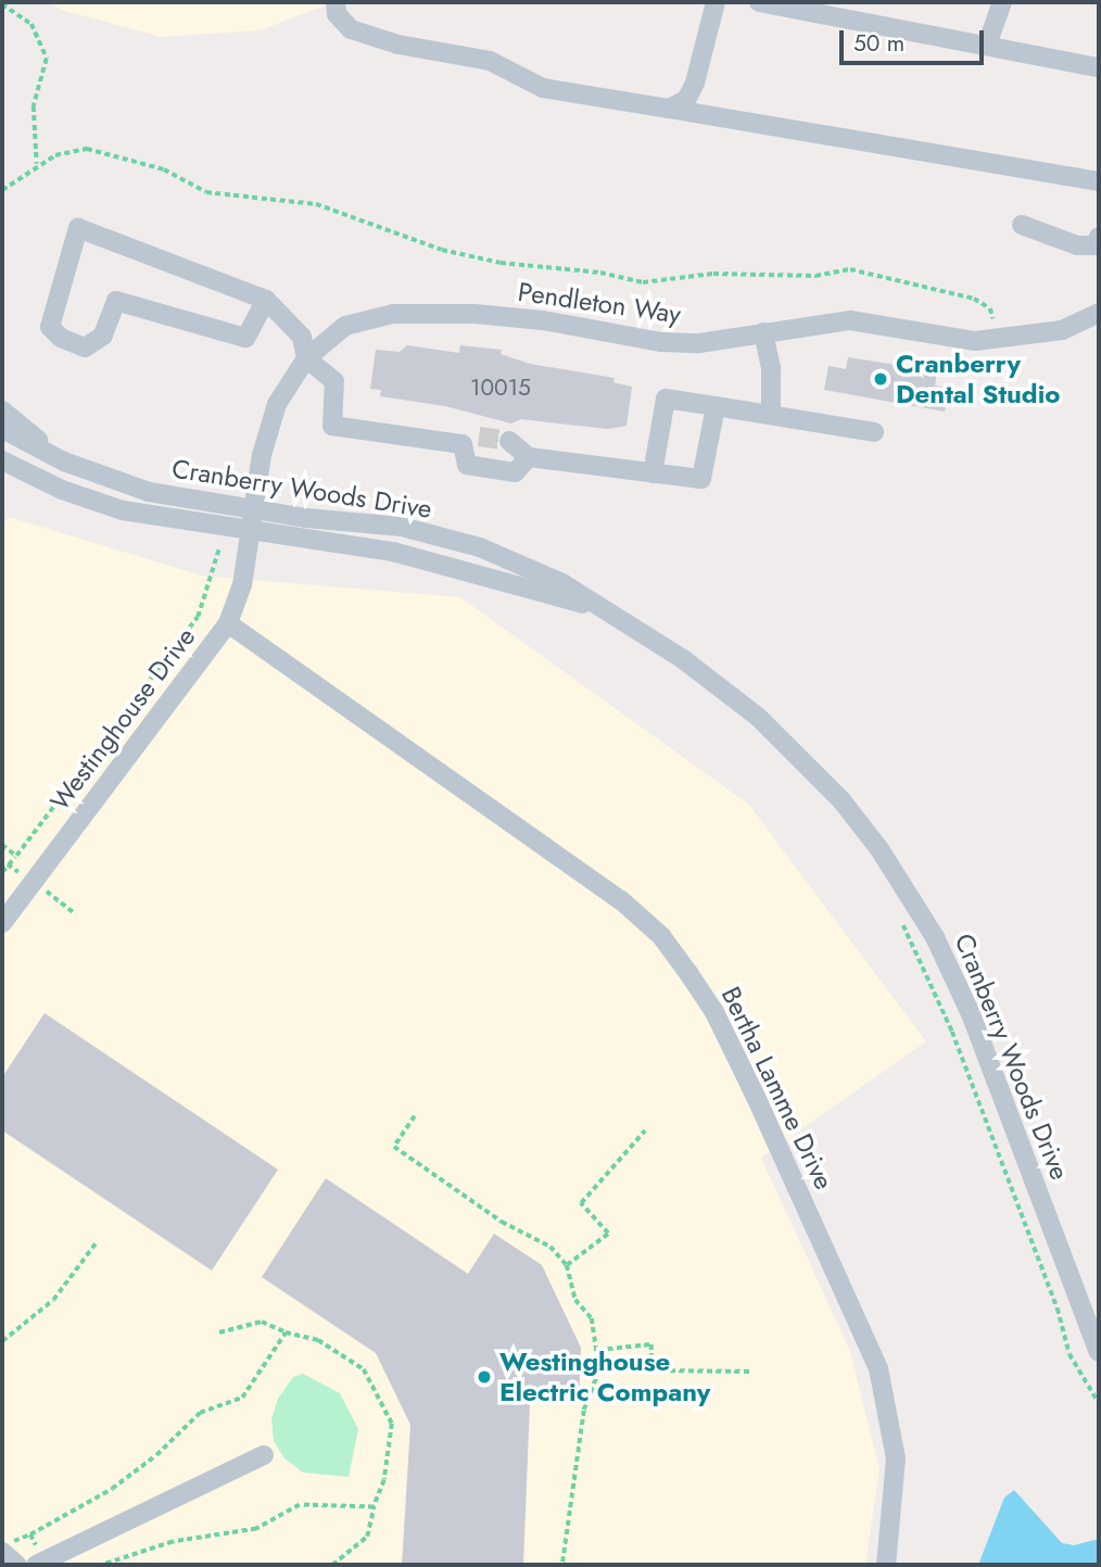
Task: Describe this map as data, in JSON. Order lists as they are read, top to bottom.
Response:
{
  "streets": {
    "street": [
      "Pendleton Way",
      "Cranberry Woods Drive",
      "Westinghouse Drive",
      "Bertha Lamme Drive"
    ]
  },
  "crossings": [
    ["Pendleton Way", "Cranberry Woods Drive"],
    ["Pendleton Way", "Westinghouse Drive"],
    ["Cranberry Woods Drive", "Westinghouse Drive"],
    ["Westinghouse Drive", "Bertha Lamme Drive"]
  ],
  "places": ["Cranberry Dental Studio", "Westinghouse Electric Company"],
  "house_numbers": ["10015"],
  "scale_bar": "50 m"
}
